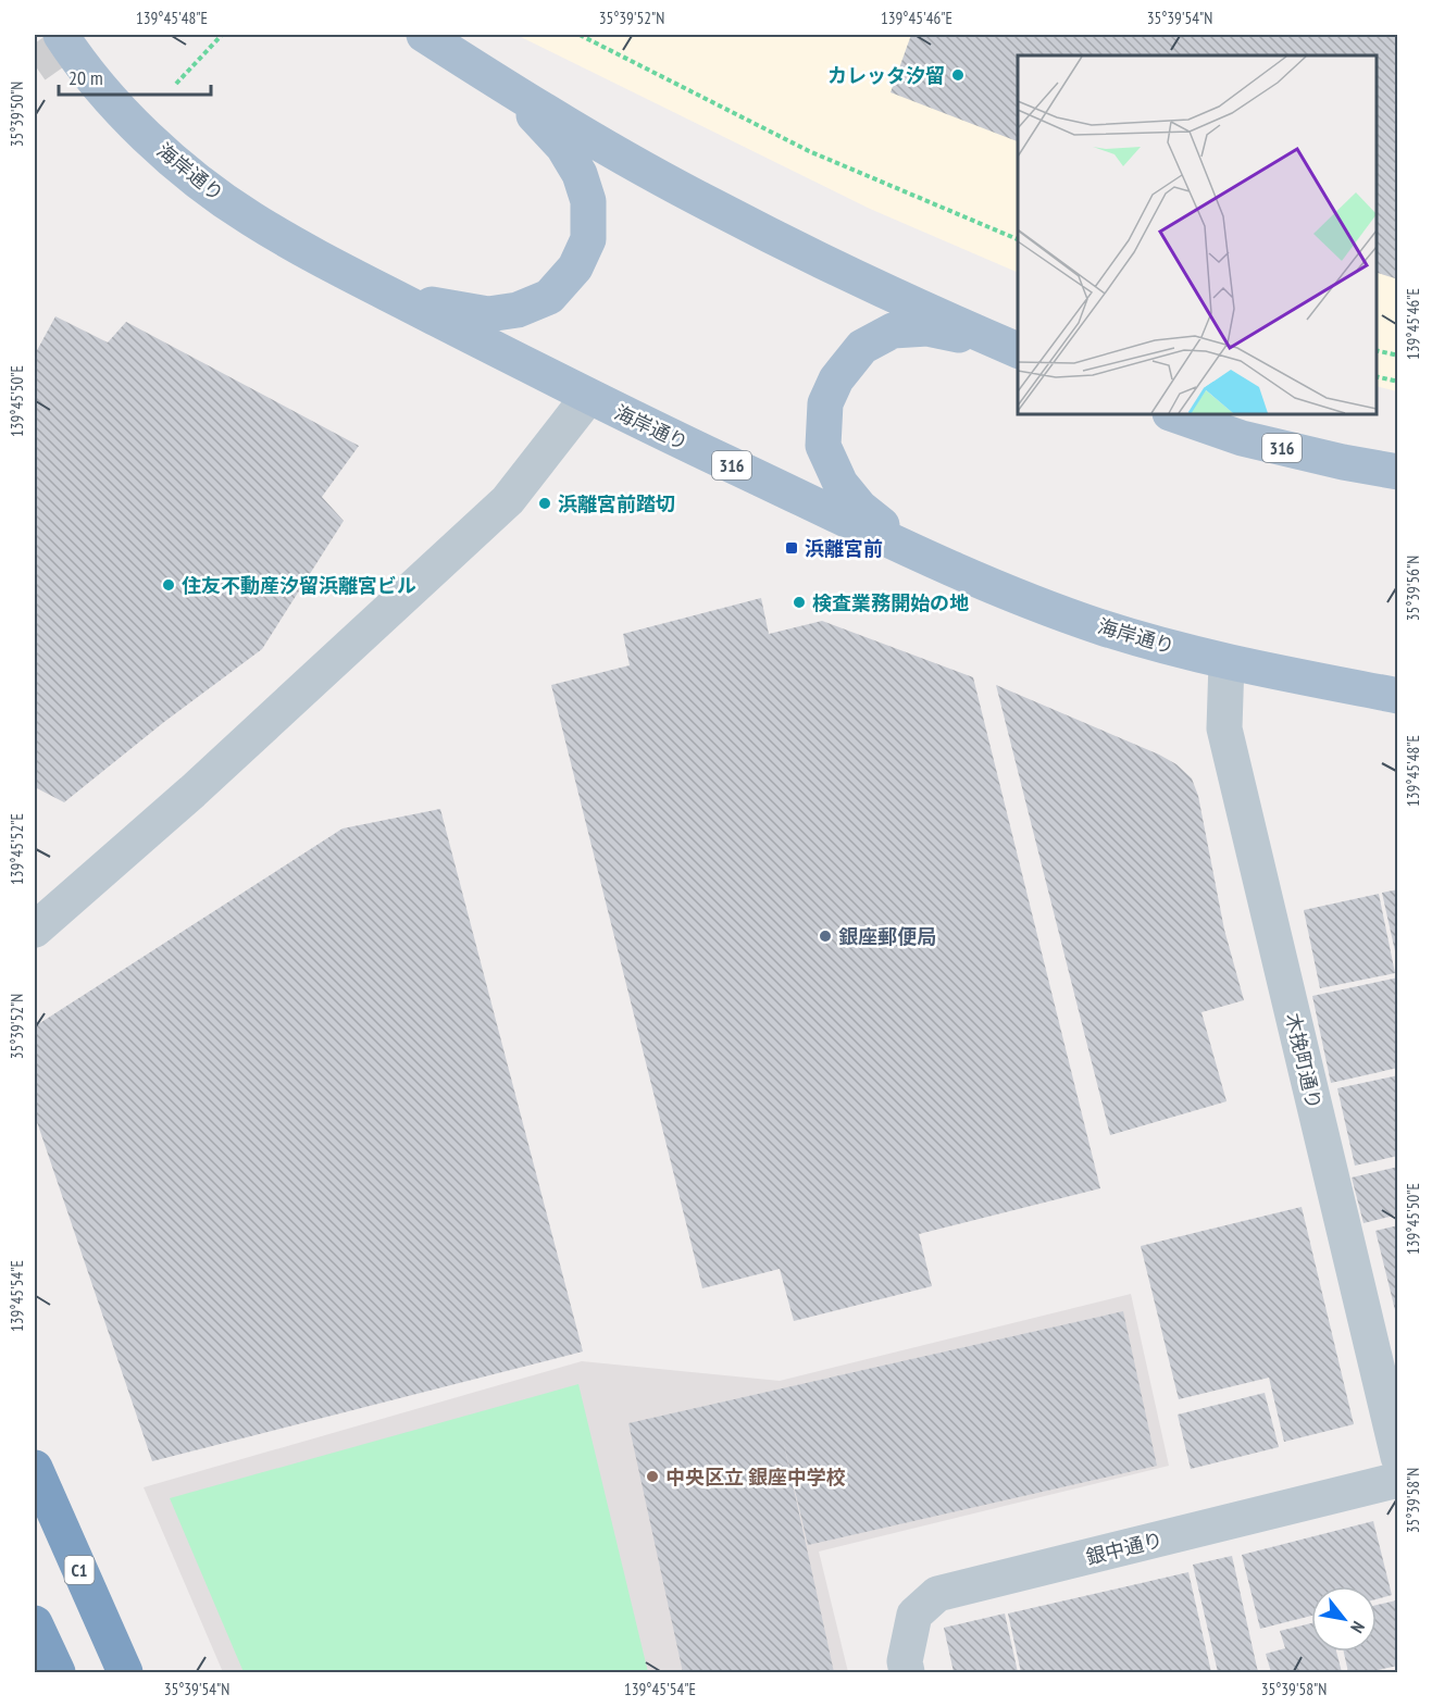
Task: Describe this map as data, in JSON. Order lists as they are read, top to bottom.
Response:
{
  "streets": {
    "highway": ["C1"],
    "main road": ["海岸通り", "316"],
    "street": ["木挽町通り", "銀中通り"]
  },
  "crossings": [
    ["海岸通り", "木挽町通り"]
  ],
  "places": {
    "other": [
      "カレッタ汐留",
      "浜離宮前踏切",
      "住友不動産汐留浜離宮ビル",
      "検査業務開始の地",
      "銀座郵便局",
      "中央区立 銀座中学校"
    ],
    "transit": ["浜離宮前"]
  },
  "scale_bar": "20 m",
  "north": "bottom right",
  "coordinates": [
    "139°45'48\"E",
    "35°39'52\"N",
    "139°45'46\"E",
    "35°39'54\"N",
    "35°39'50\"N",
    "139°45'50\"E",
    "35°39'56\"N",
    "139°45'52\"E",
    "139°45'54\"E",
    "35°39'58\"N"
  ]
}
